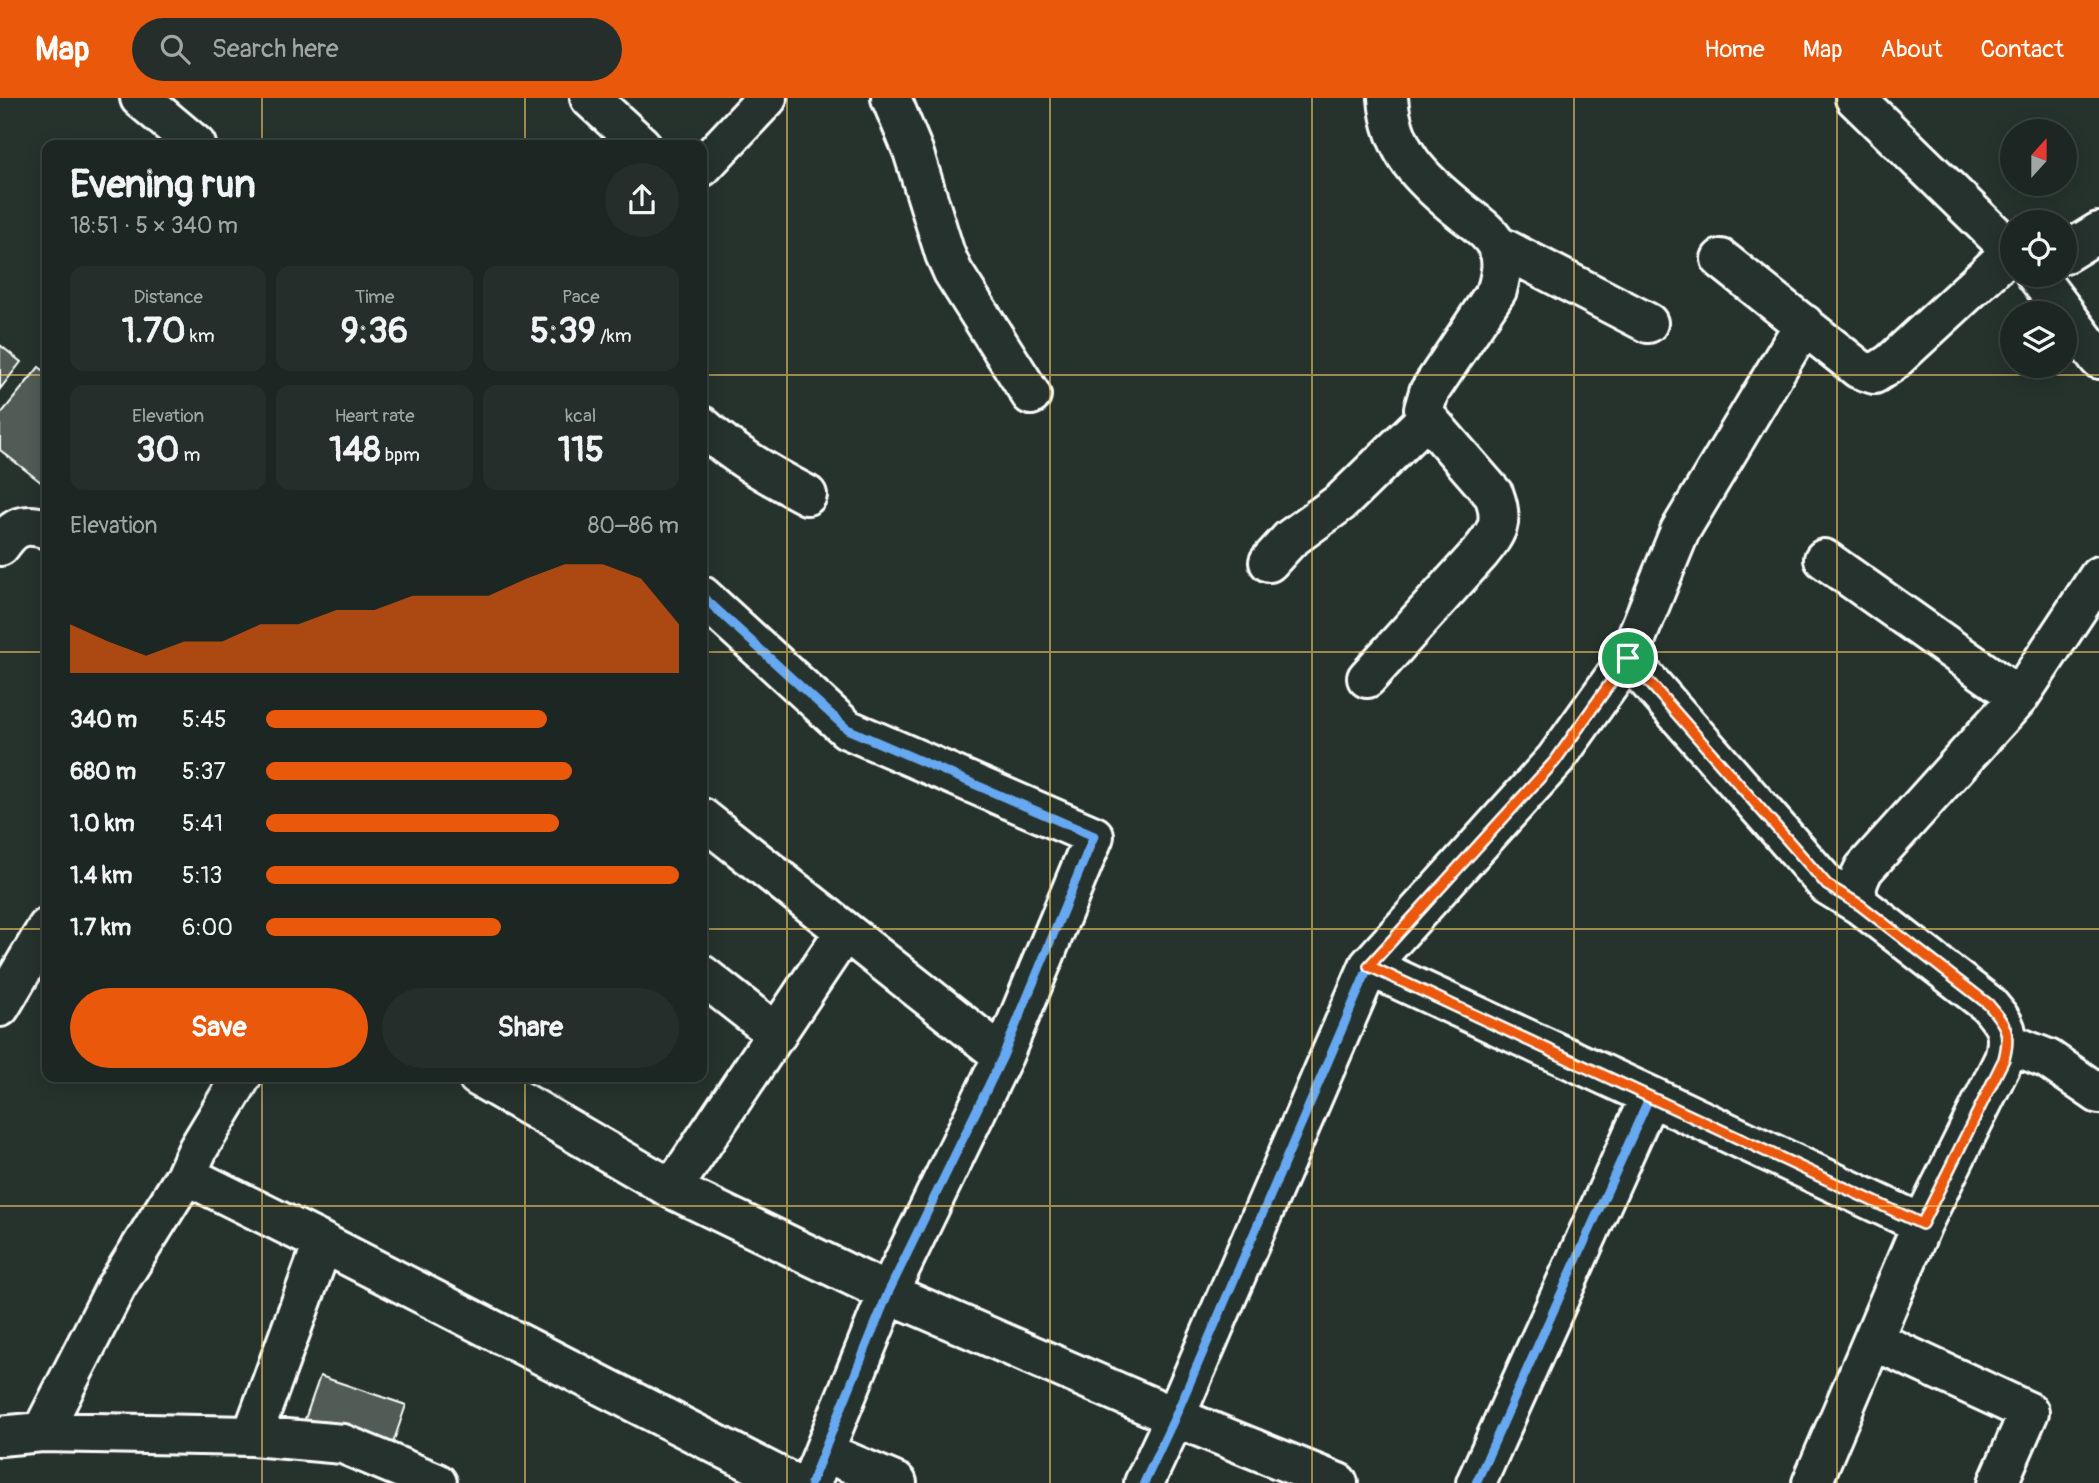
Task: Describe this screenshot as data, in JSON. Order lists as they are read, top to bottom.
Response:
{
  "north": "top",
  "page": {
    "header": "Map",
    "search": "Search here",
    "nav": [
      "Home",
      "Map",
      "About",
      "Contact"
    ],
    "heading": ["Evening run", "18:51 · 5 × 340 m"],
    "stats": [
      ["Distance", "1.70 km"],
      ["Time", "9:36"],
      ["Pace", "5:39 /km"],
      ["Elevation", "30 m"],
      ["Heart rate", "148 bpm"],
      ["kcal", "115"]
    ],
    "chart": ["Elevation", "80–86 m"],
    "list": [
      {
        "name": "340 m",
        "note": "5:45"
      },
      {
        "name": "680 m",
        "note": "5:37"
      },
      {
        "name": "1.0 km",
        "note": "5:41"
      },
      {
        "name": "1.4 km",
        "note": "5:13"
      },
      {
        "name": "1.7 km",
        "note": "6:00"
      }
    ],
    "buttons": ["Save", "Share"]
  }
}
